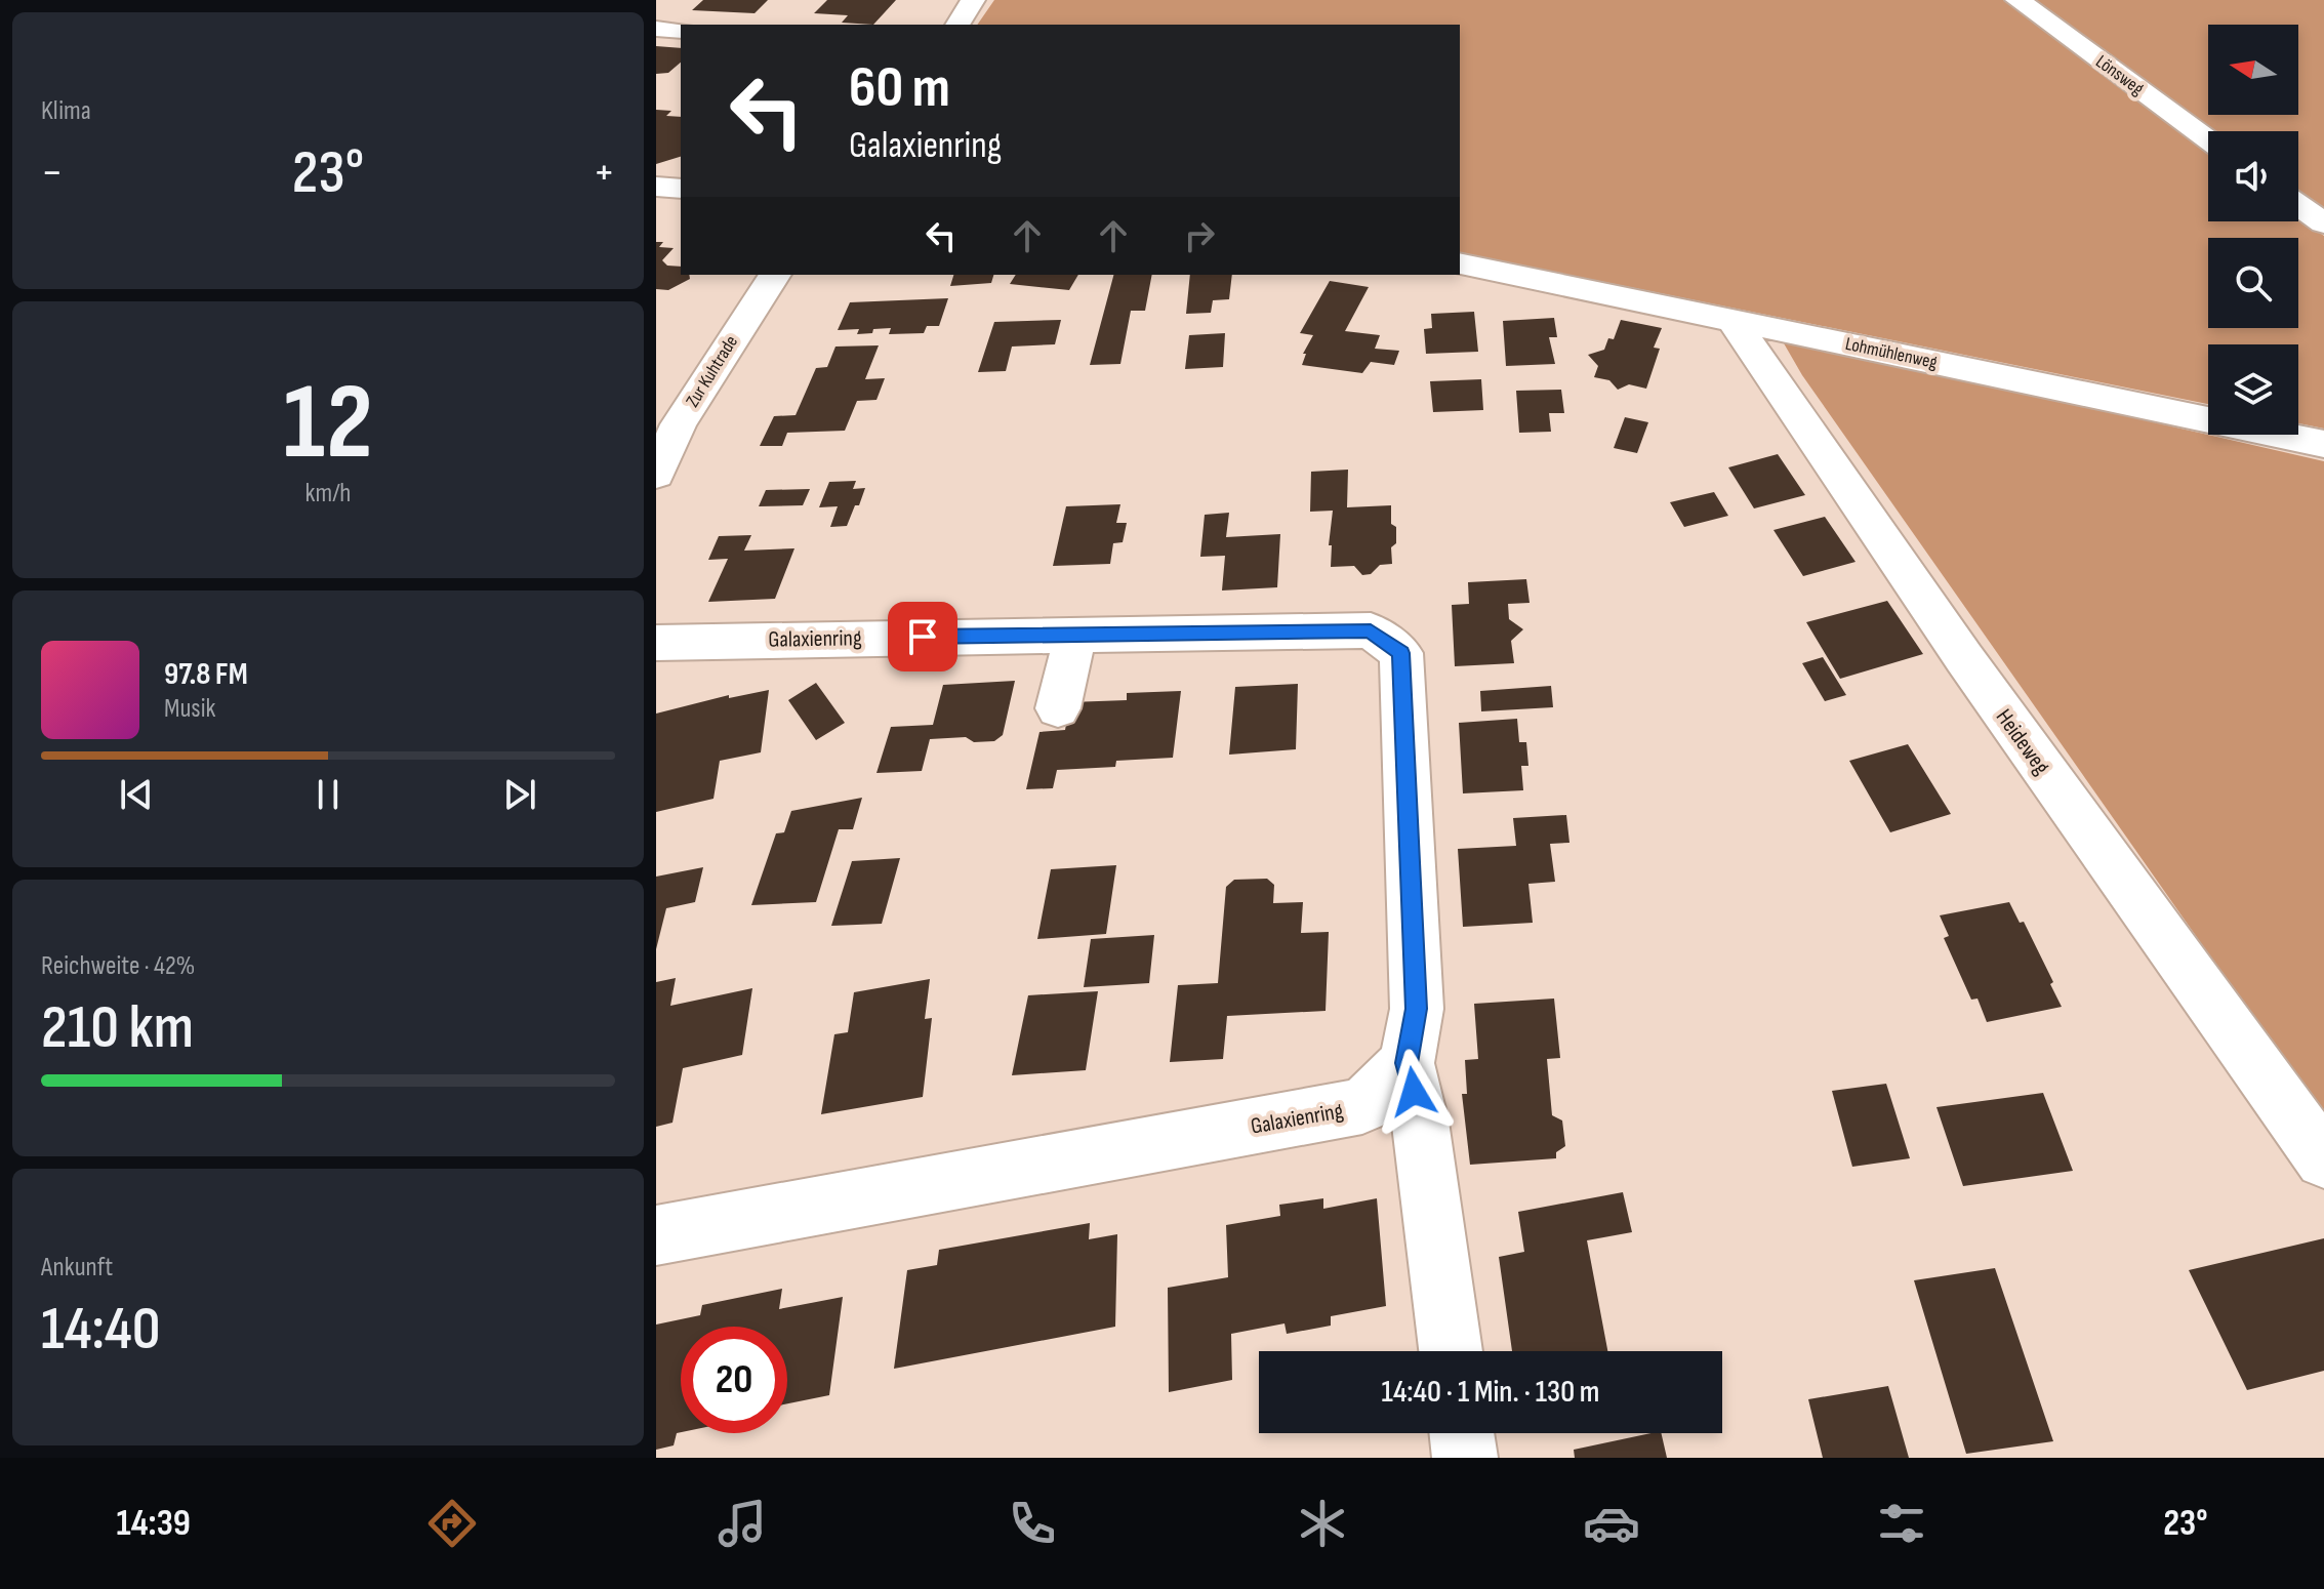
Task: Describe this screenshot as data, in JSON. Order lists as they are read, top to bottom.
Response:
{
  "streets": {
    "street": [
      "Lönsweg",
      "Lohmühlenweg",
      "Zur Kuhtrade",
      "Galaxienring",
      "Heideweg"
    ]
  },
  "crossings": [
    ["Lohmühlenweg", "Heideweg"]
  ],
  "north": "left",
  "page": {
    "tile": [
      "Klima",
      ["12", "km/h"],
      ["Reichweite · 42%", "210 km"],
      ["Ankunft", "14:40"]
    ],
    "turn": ["60 m", "Galaxienring"],
    "heat": ["−", "23°", "+"],
    "song": ["97.8 FM", "Musik"],
    "limit": "20",
    "trip": "14:40 · 1 Min. · 130 m",
    "tabs": ["14:39", "23°"]
  }
}
